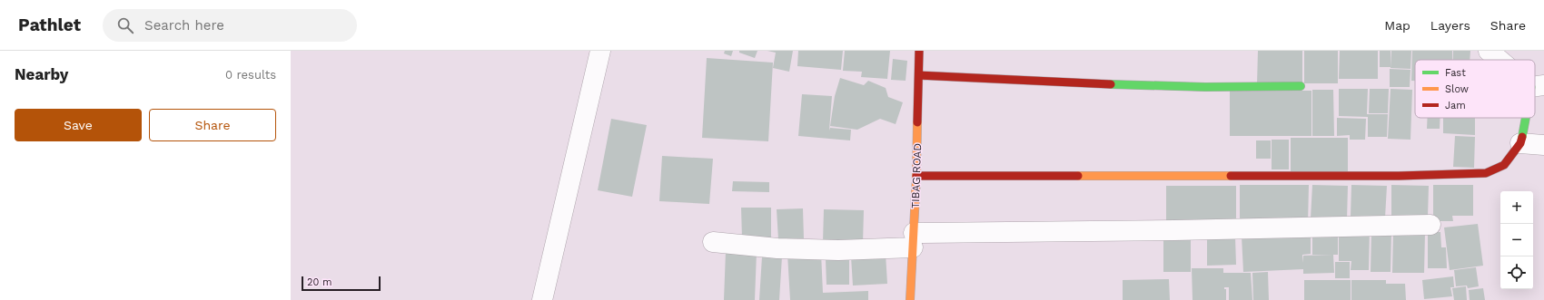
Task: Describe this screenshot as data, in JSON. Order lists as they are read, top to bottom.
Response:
{
  "streets": {
    "street": ["TIBAG ROAD"]
  },
  "legend": ["Fast", "Slow", "Jam"],
  "scale_bar": "20 m",
  "page": {
    "header": "Pathlet",
    "search": "Search here",
    "nav": ["Map", "Layers", "Share"],
    "heading": ["Nearby", "0 results"],
    "buttons": ["Save", "Share"],
    "map_buttons": ["+", "−"],
    "scale": "20 m"
  }
}
